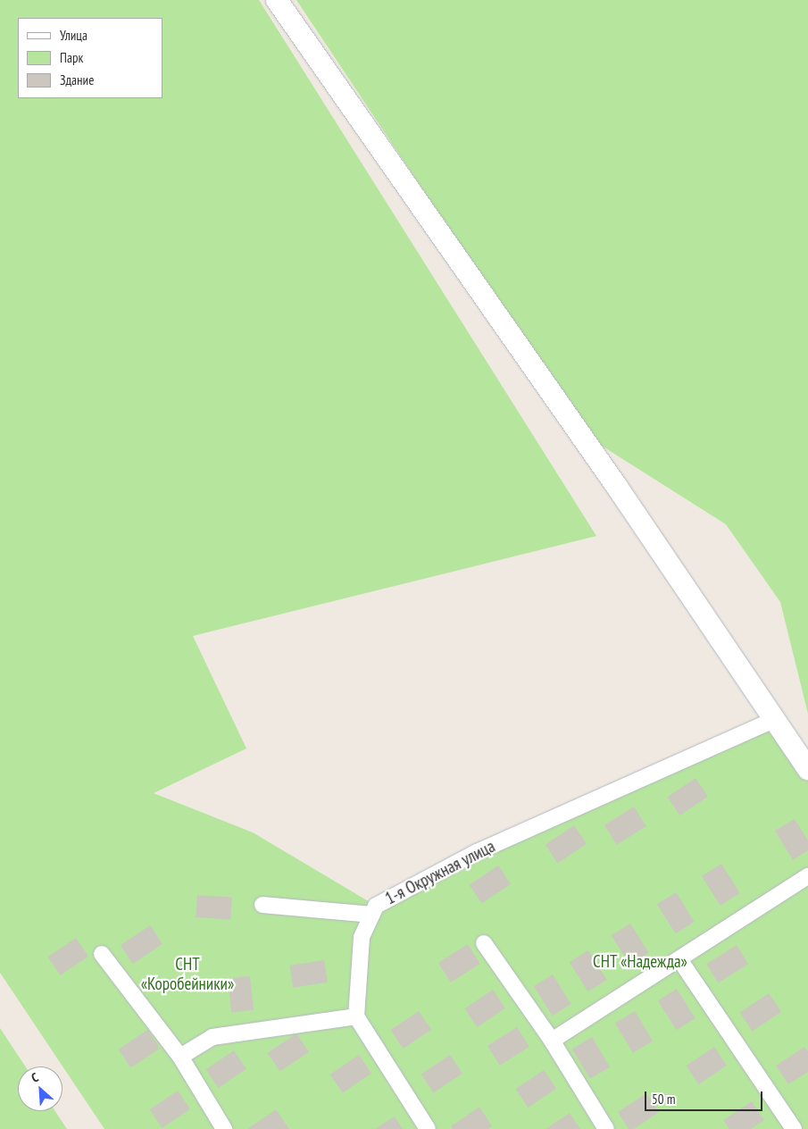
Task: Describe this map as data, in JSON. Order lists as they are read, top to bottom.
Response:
{
  "streets": {
    "street": ["1-я Окружная улица"]
  },
  "parks": ["СНТ «Надежда»", "СНТ «Коробейники»"],
  "legend": ["Улица", "Парк", "Здание"],
  "scale_bar": "50 m",
  "north": "top left"
}
